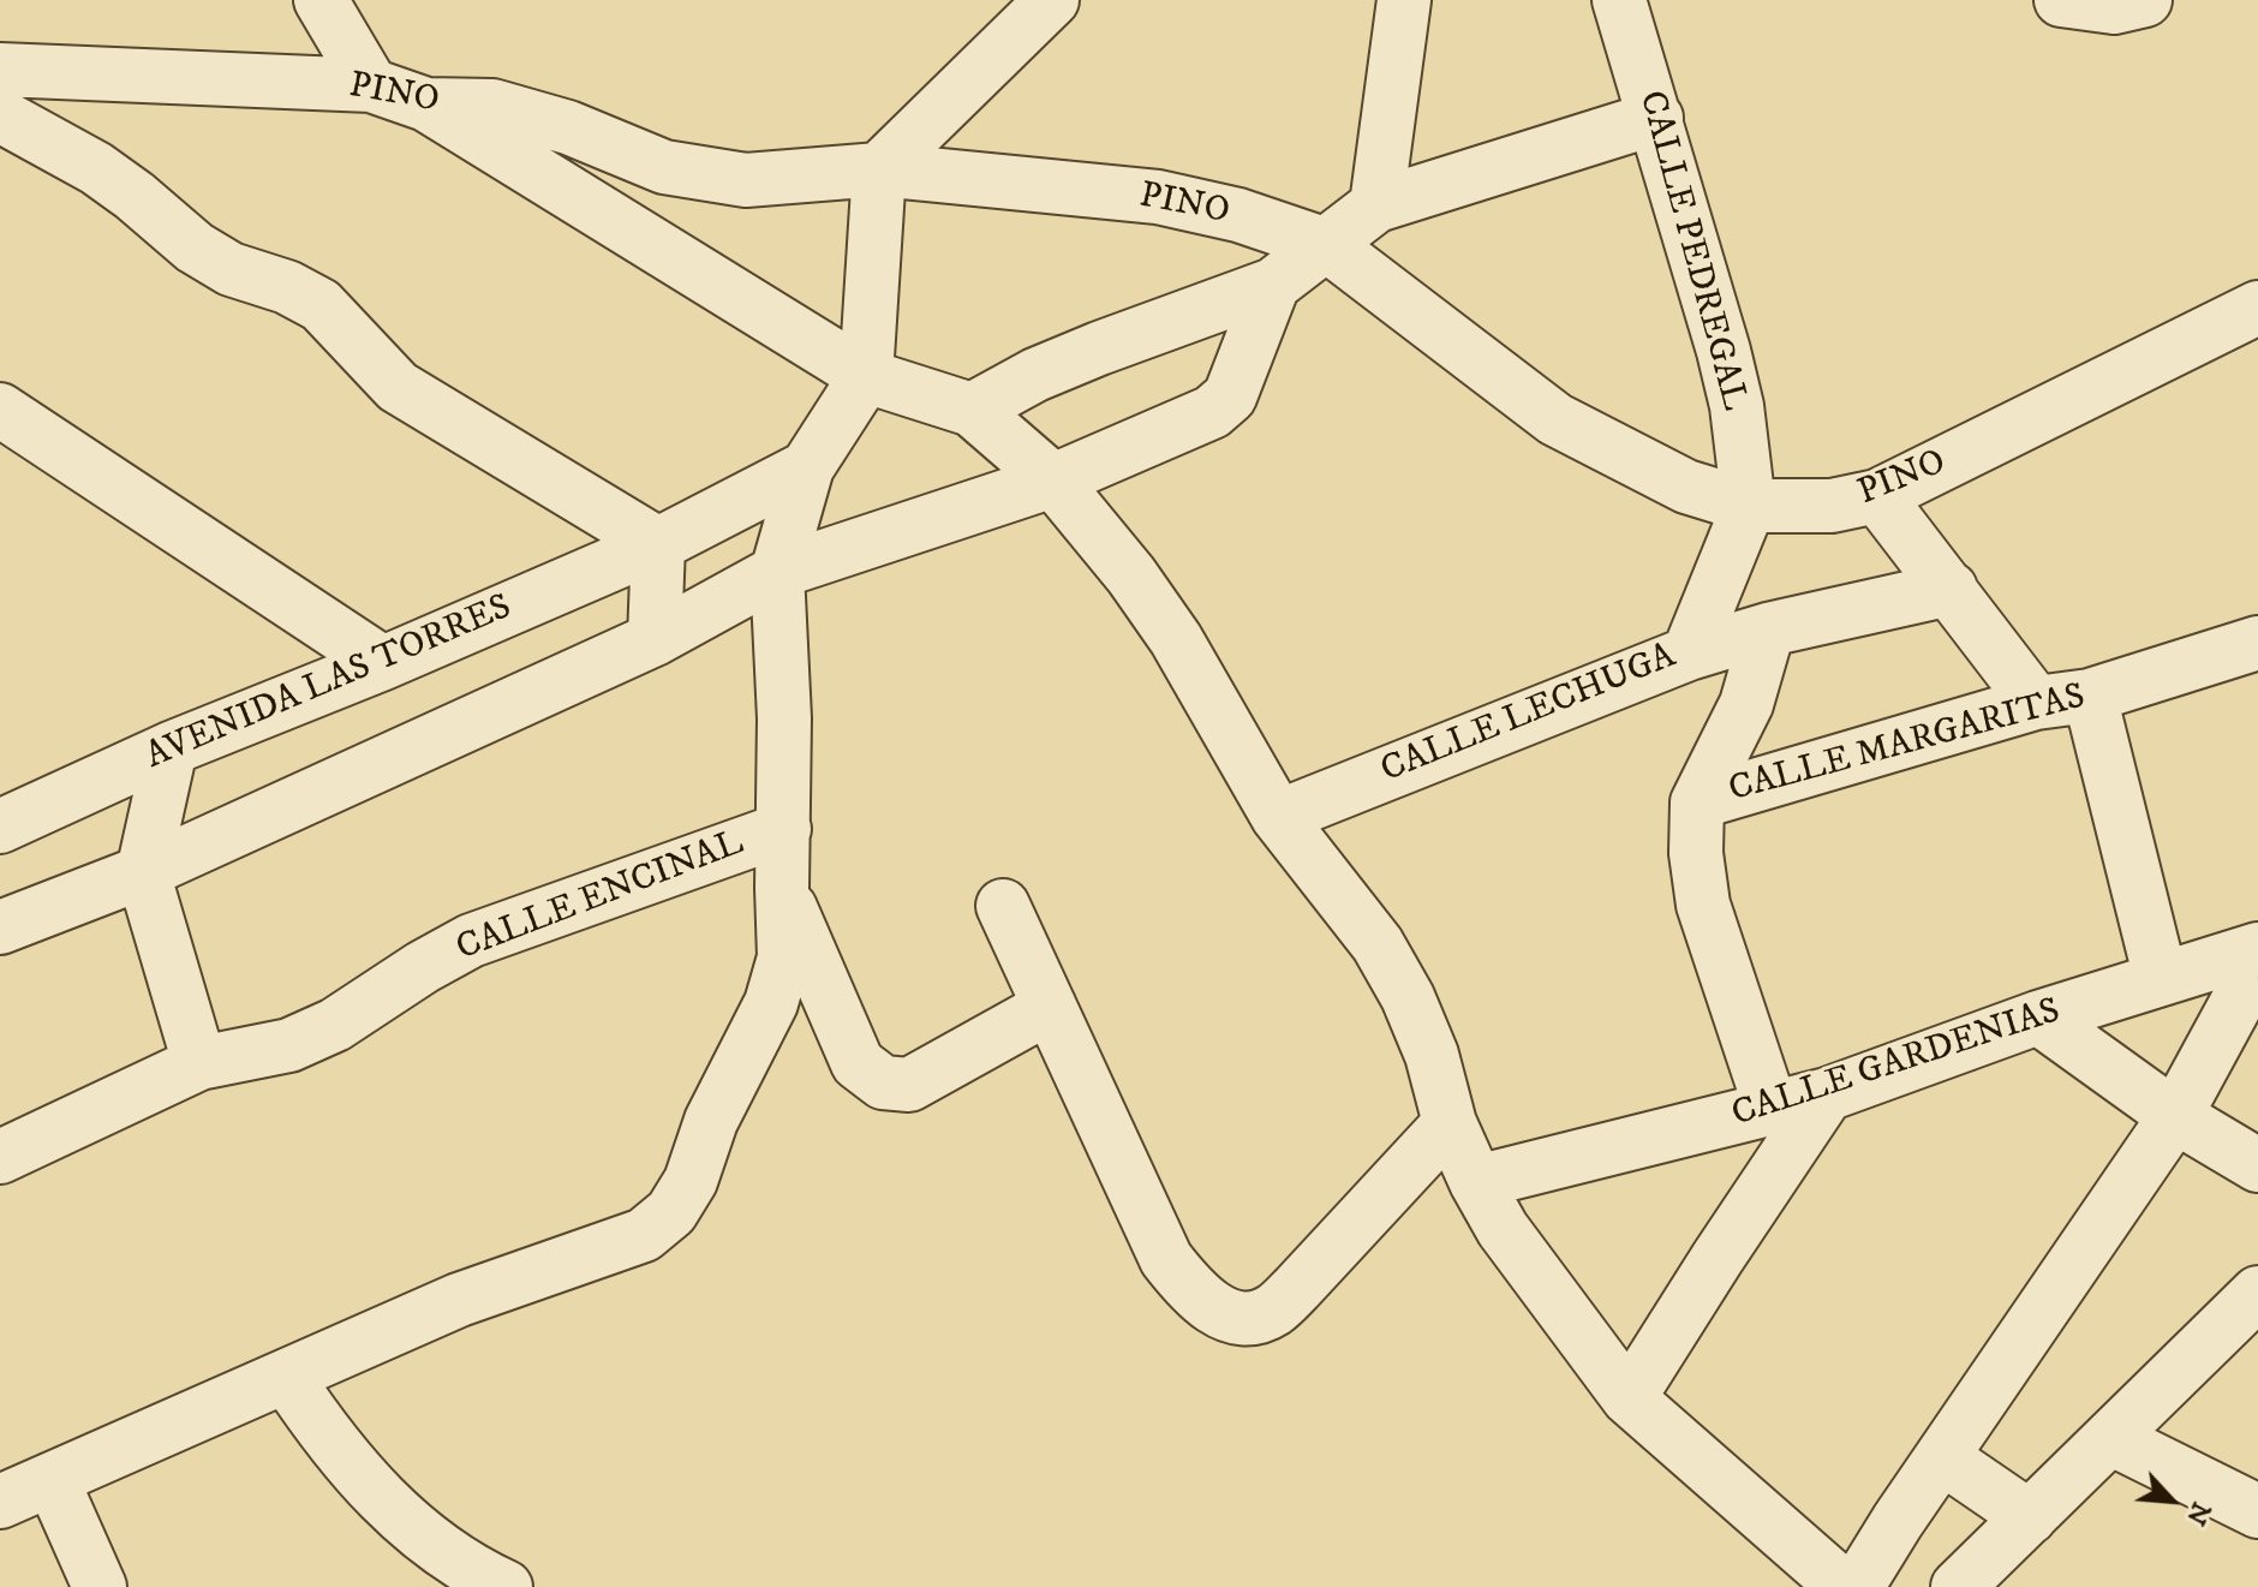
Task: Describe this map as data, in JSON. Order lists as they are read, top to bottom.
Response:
{
  "streets": {
    "street": [
      "PINO",
      "CALLE PEDREGAL",
      "AVENIDA LAS TORRES",
      "CALLE LECHUGA",
      "CALLE MARGARITAS",
      "CALLE ENCINAL",
      "CALLE GARDENIAS"
    ]
  },
  "crossings": [
    ["PINO", "CALLE PEDREGAL"],
    ["PINO", "CALLE LECHUGA"],
    ["CALLE PEDREGAL", "CALLE LECHUGA"],
    ["CALLE MARGARITAS", "CALLE GARDENIAS"]
  ],
  "north": "bottom right"
}
